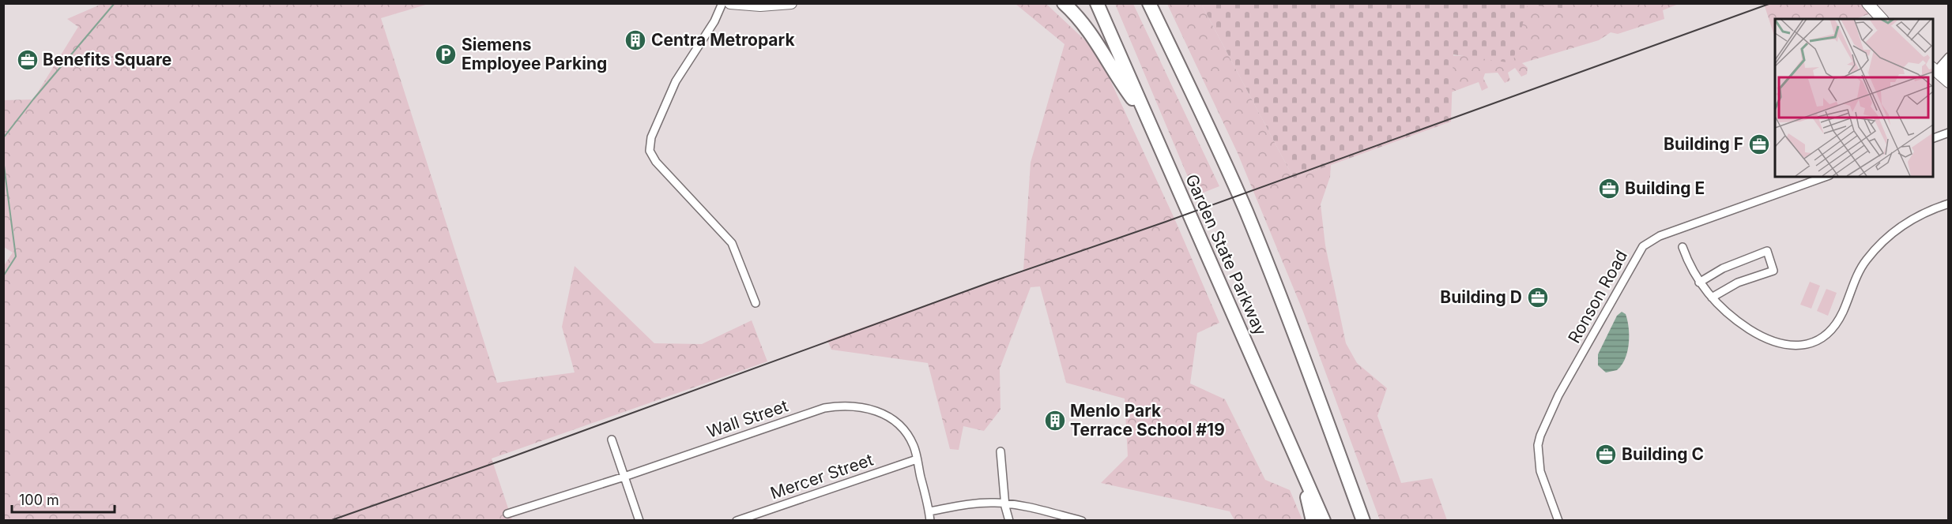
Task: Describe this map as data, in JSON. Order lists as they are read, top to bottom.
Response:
{
  "streets": {
    "highway": ["Garden State Parkway"],
    "street": ["Ronson Road", "Wall Street", "Mercer Street"]
  },
  "crossings": [
    ["Wall Street", "Mercer Street"]
  ],
  "places": {
    "building": ["Centra Metropark", "Menlo Park Terrace School #19"],
    "parking": ["Siemens Employee Parking"],
    "office": [
      "Benefits Square",
      "Building F",
      "Building E",
      "Building D",
      "Building C"
    ]
  },
  "scale_bar": "100 m"
}
